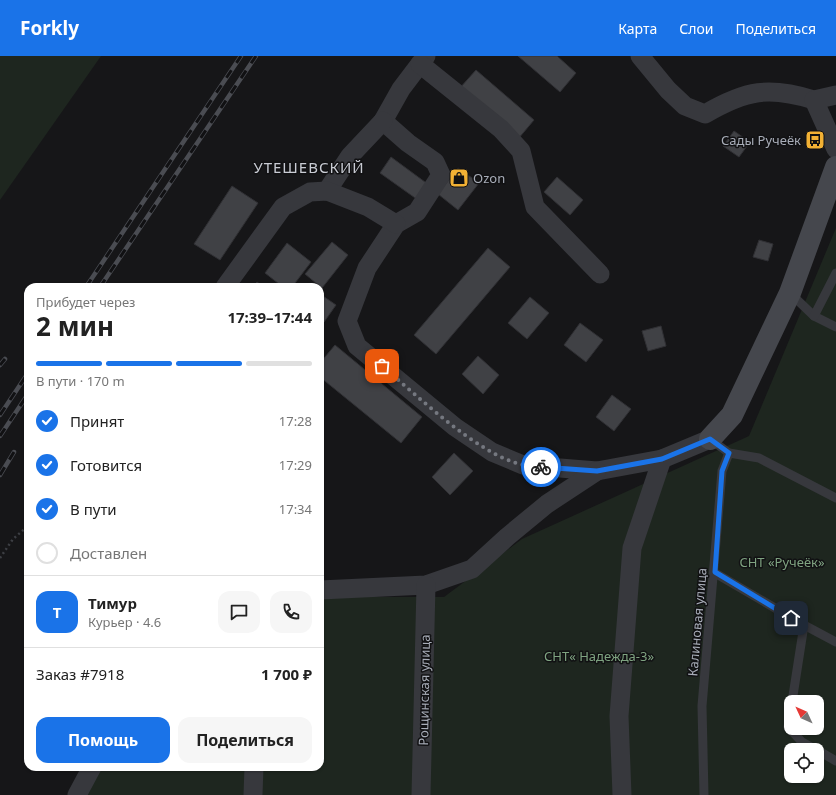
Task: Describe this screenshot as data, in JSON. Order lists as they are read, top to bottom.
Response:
{
  "streets": {
    "street": ["Рощинская улица"],
    "lane": ["Калиновая улица"]
  },
  "districts": ["УТЕШЕВСКИЙ"],
  "parks": ["СНТ «Ручеёк»", "СНТ« Надежда-3»"],
  "places": {
    "bus stop": ["Сады Ручеёк"],
    "shop": ["Ozon"]
  },
  "north": "top left",
  "page": {
    "header": "Forkly",
    "nav": ["Карта", "Слои", "Поделиться"],
    "heading": ["2 мин", "Прибудет через", "17:39–17:44"],
    "panel": [
      "Тимур",
      "Курьер · 4.6",
      "Заказ #7918",
      "1 700 ₽"
    ],
    "bar": "В пути · 170 m",
    "list": [
      ["Принят", "17:28"],
      ["Готовится", "17:29"],
      ["В пути", "17:34"],
      "Доставлен"
    ],
    "round": "Т",
    "buttons": ["Помощь", "Поделиться"]
  }
}
